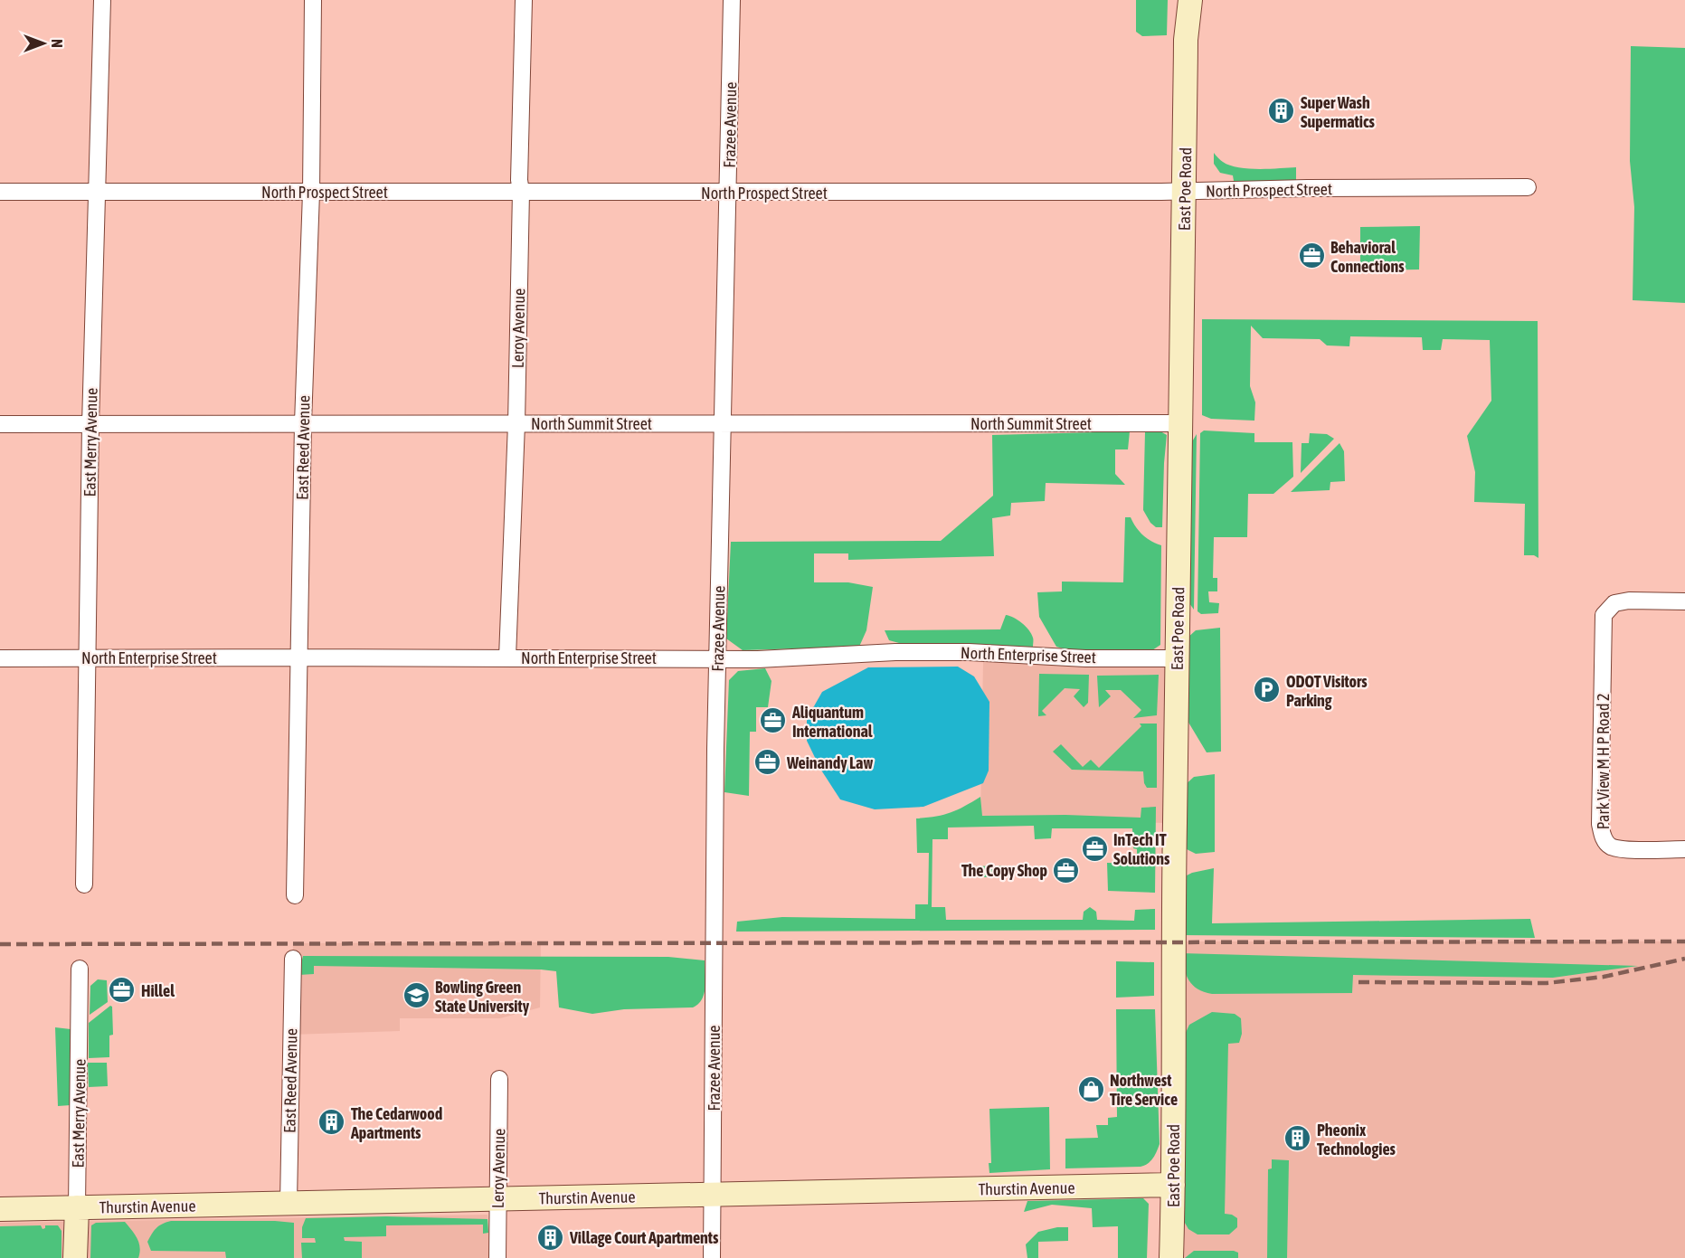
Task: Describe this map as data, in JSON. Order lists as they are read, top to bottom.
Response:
{
  "streets": {
    "main road": ["East Poe Road", "East Merry Avenue", "Thurstin Avenue"],
    "street": [
      "Frazee Avenue",
      "North Prospect Street",
      "Leroy Avenue",
      "North Summit Street",
      "East Reed Avenue",
      "North Enterprise Street",
      "Park View M H P Road 2"
    ]
  },
  "crossings": [
    ["Frazee Avenue", "North Prospect Street"],
    ["Frazee Avenue", "North Summit Street"],
    ["Frazee Avenue", "North Enterprise Street"],
    ["Frazee Avenue", "Thurstin Avenue"],
    ["East Poe Road", "North Prospect Street"],
    ["East Poe Road", "North Summit Street"],
    ["East Poe Road", "North Enterprise Street"],
    ["East Poe Road", "Thurstin Avenue"],
    ["North Prospect Street", "Leroy Avenue"],
    ["North Prospect Street", "East Merry Avenue"],
    ["North Prospect Street", "East Reed Avenue"],
    ["Leroy Avenue", "North Summit Street"],
    ["Leroy Avenue", "North Enterprise Street"],
    ["Leroy Avenue", "Thurstin Avenue"],
    ["North Summit Street", "East Merry Avenue"],
    ["North Summit Street", "East Reed Avenue"],
    ["East Merry Avenue", "North Enterprise Street"],
    ["East Merry Avenue", "Thurstin Avenue"],
    ["East Reed Avenue", "North Enterprise Street"],
    ["East Reed Avenue", "Thurstin Avenue"]
  ],
  "places": {
    "building": [
      "Super Wash Supermatics",
      "The Cedarwood Apartments",
      "Pheonix Technologies",
      "Village Court Apartments"
    ],
    "office": [
      "Behavioral Connections",
      "Aliquantum International",
      "Weinandy Law",
      "InTech IT Solutions",
      "The Copy Shop",
      "Hillel"
    ],
    "parking": ["ODOT Visitors Parking"],
    "school or university": ["Bowling Green State University"],
    "shop": ["Northwest Tire Service"]
  },
  "north": "right"
}
